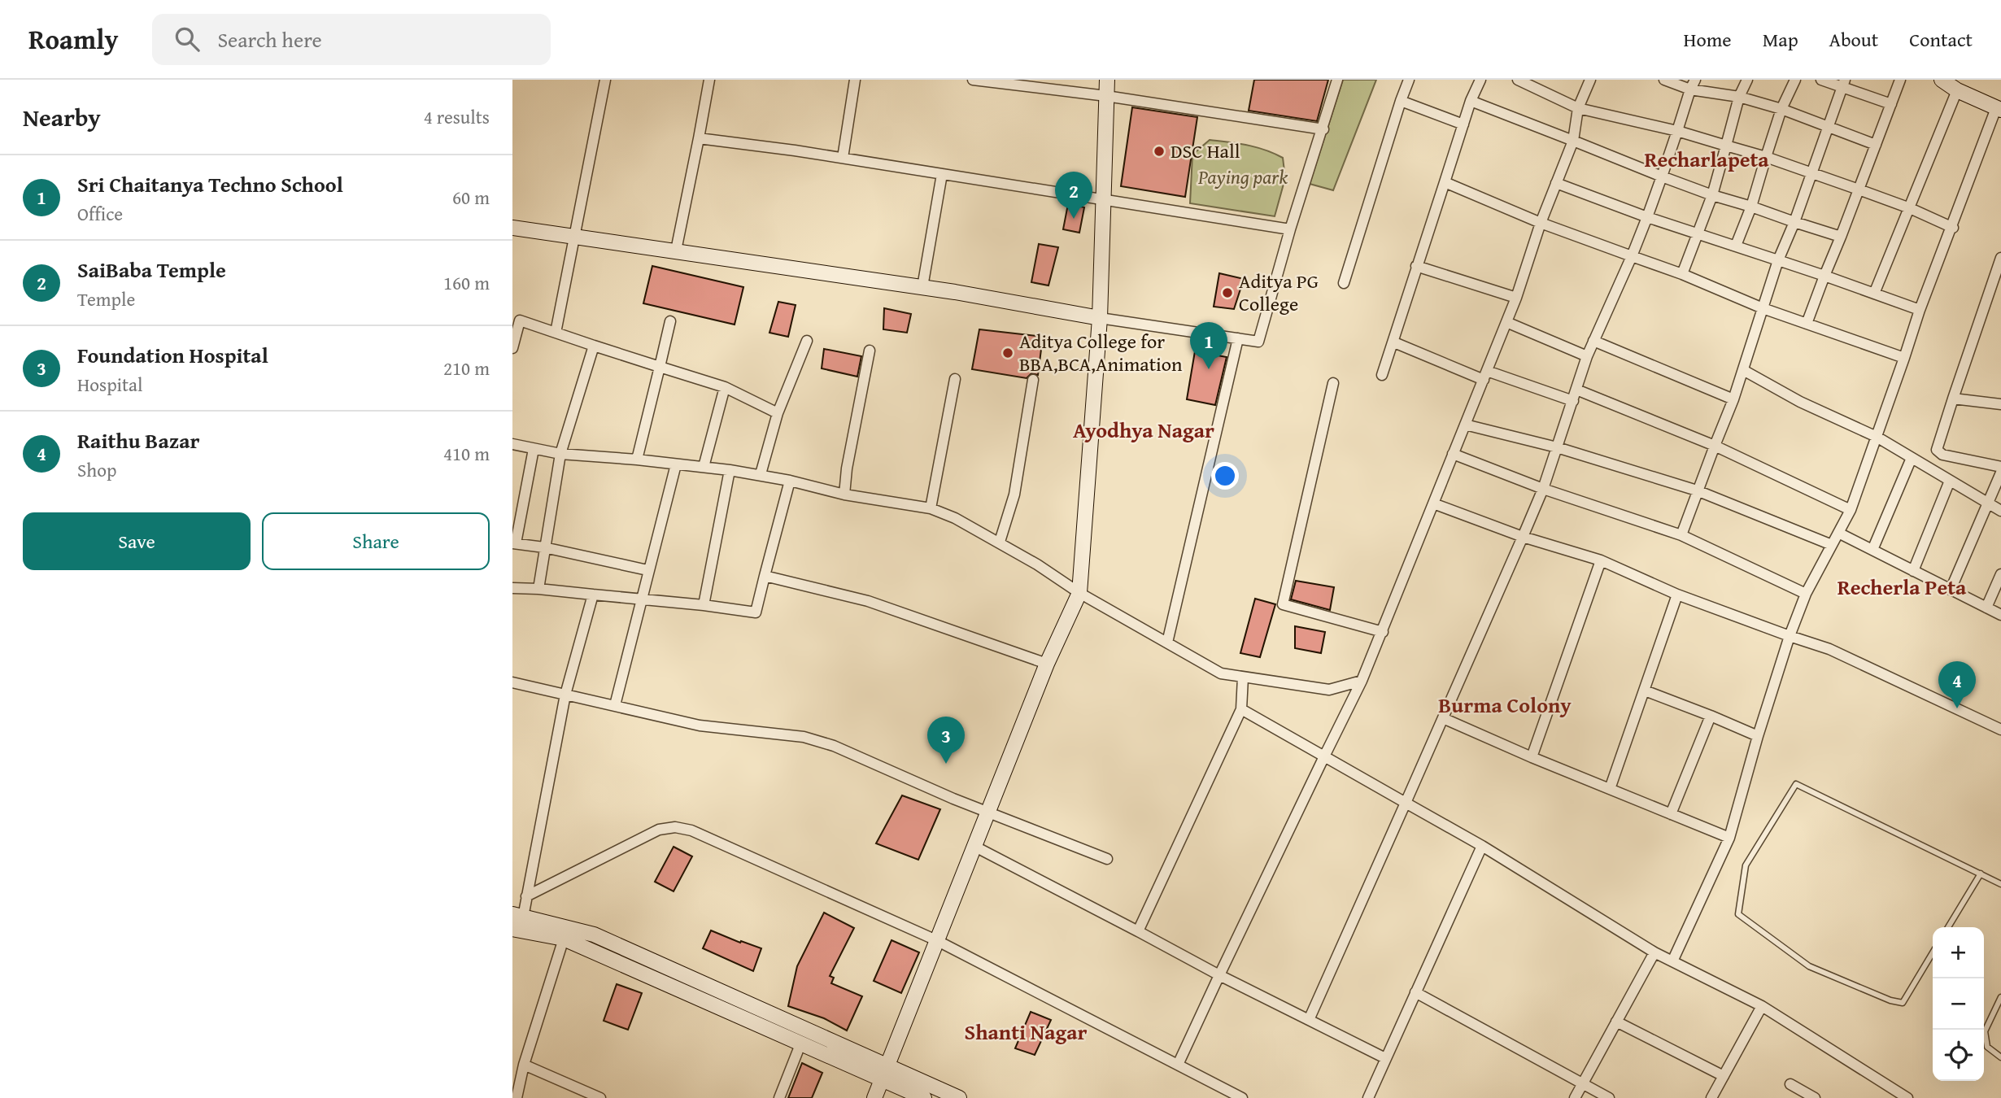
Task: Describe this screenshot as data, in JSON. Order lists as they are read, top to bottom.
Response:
{
  "districts": [
    "Recharlapeta",
    "Ayodhya Nagar",
    "Recherla Peta",
    "Burma Colony",
    "Shanti Nagar"
  ],
  "parks": ["Paying park"],
  "places": ["DSC Hall", "Aditya PG College", "Aditya College for BBA,BCA,Animation"],
  "page": {
    "header": "Roamly",
    "search": "Search here",
    "nav": [
      "Home",
      "Map",
      "About",
      "Contact"
    ],
    "heading": ["Nearby", "4 results"],
    "list": [
      {
        "mark": "1",
        "name": "Sri Chaitanya Techno School",
        "note": "Office",
        "value": "60 m"
      },
      {
        "mark": "2",
        "name": "SaiBaba Temple",
        "note": "Temple",
        "value": "160 m"
      },
      {
        "mark": "3",
        "name": "Foundation Hospital",
        "note": "Hospital",
        "value": "210 m"
      },
      {
        "mark": "4",
        "name": "Raithu Bazar",
        "note": "Shop",
        "value": "410 m"
      }
    ],
    "pins": [
      "2",
      "1",
      "4",
      "3"
    ],
    "buttons": ["Save", "Share"],
    "map_buttons": ["+", "−"]
  }
}
